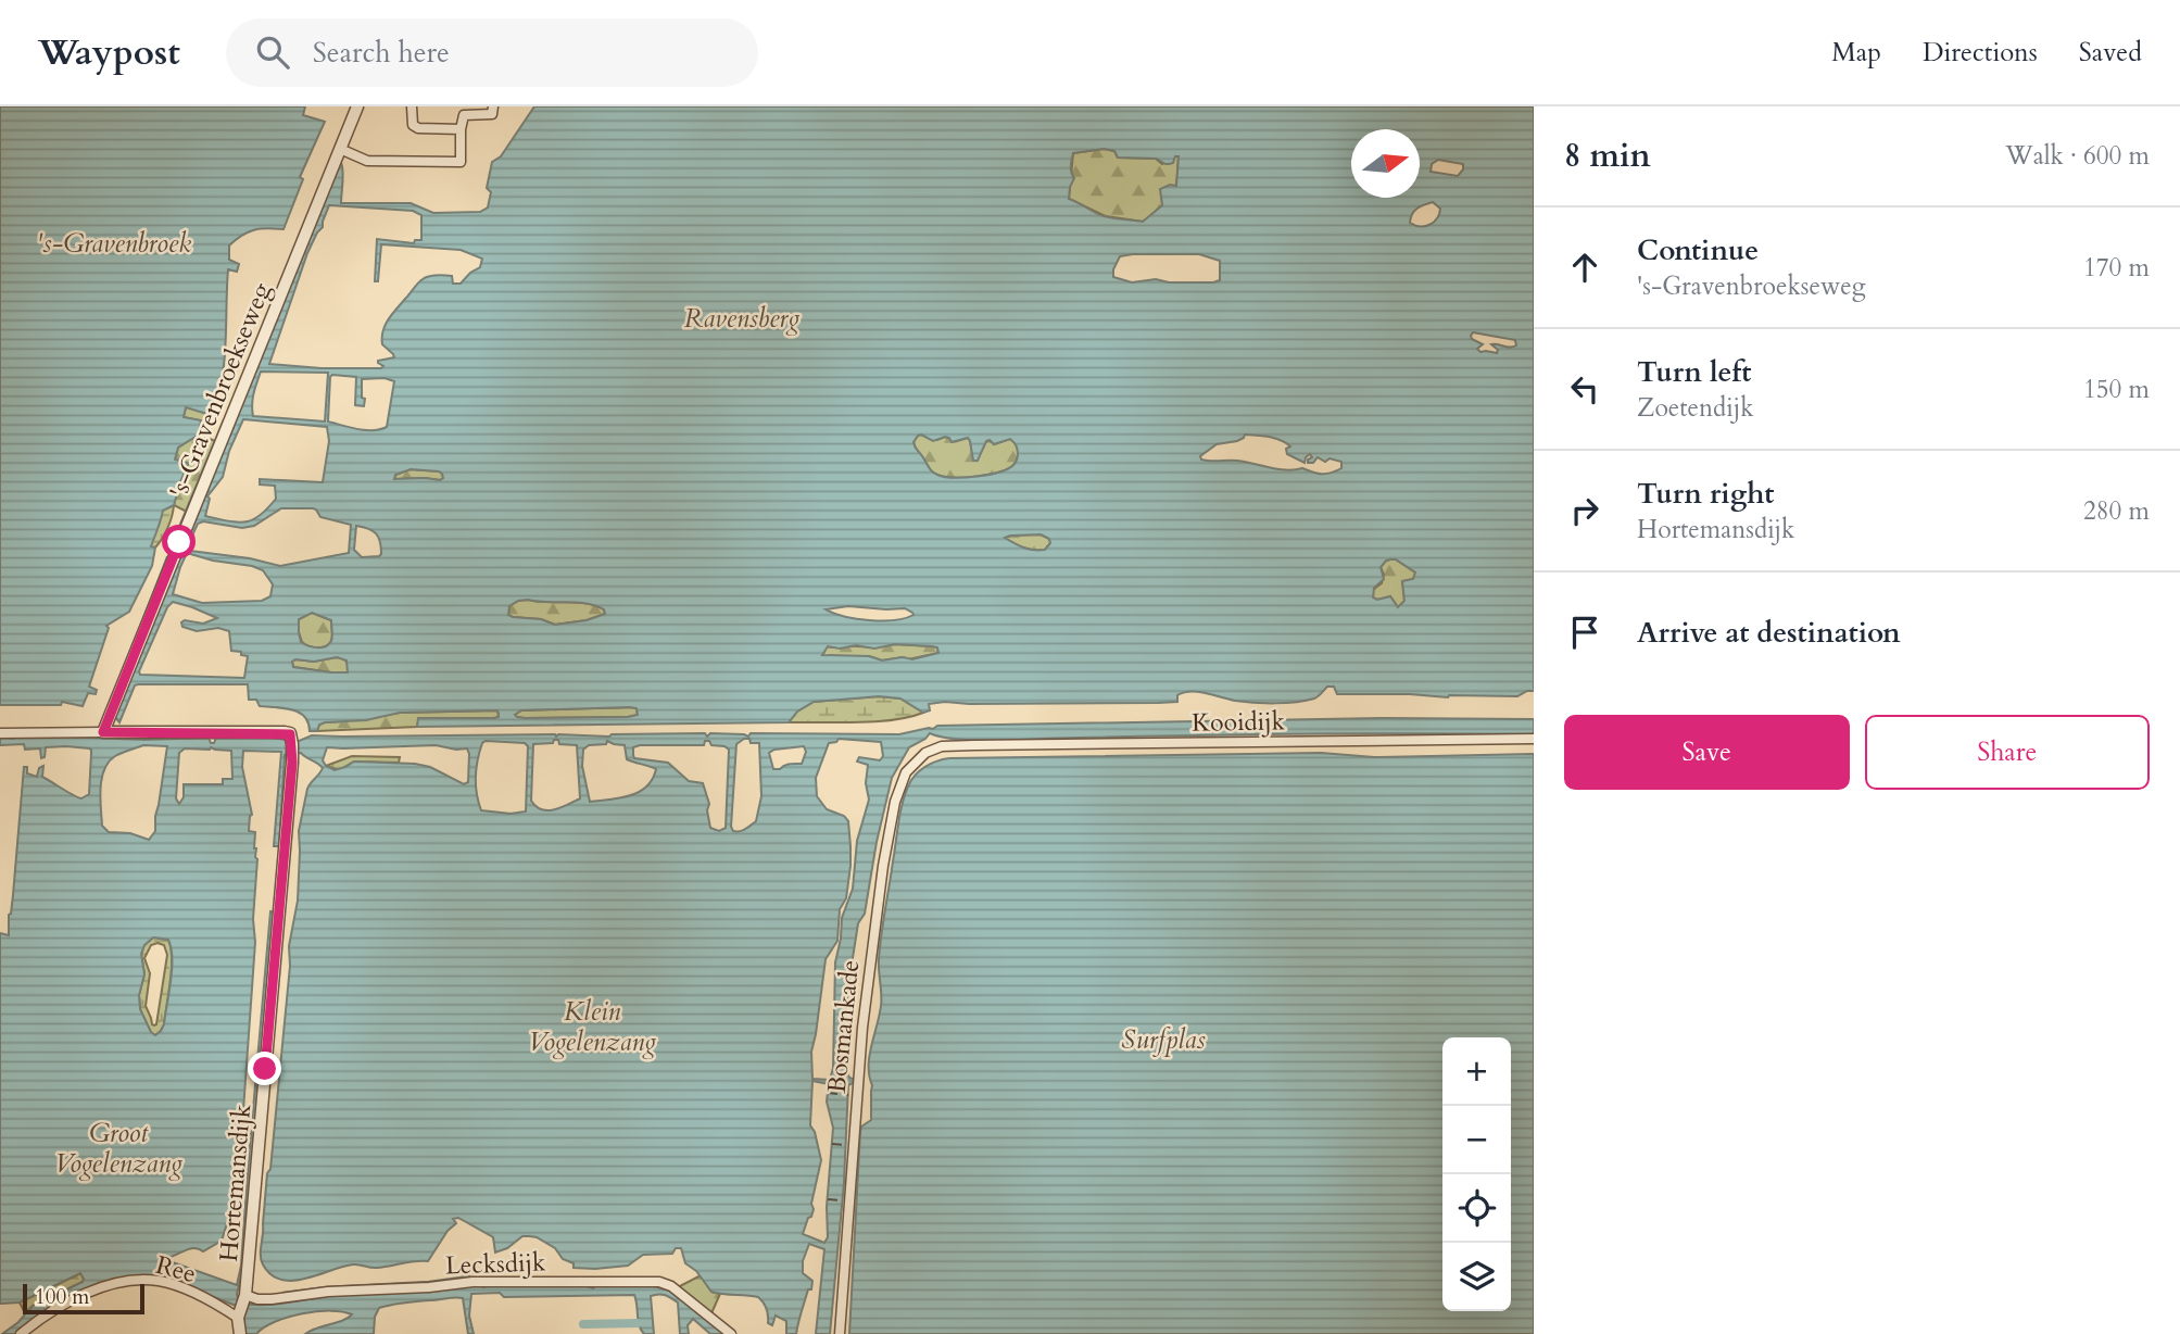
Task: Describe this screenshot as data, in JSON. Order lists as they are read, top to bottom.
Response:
{
  "streets": {
    "street": [
      "'s-Gravenbroekseweg",
      "Kooidijk",
      "Bosmankade",
      "Hortemansdijk",
      "Lecksdijk",
      "Ree"
    ]
  },
  "crossings": [
    ["'s-Gravenbroekseweg", "Hortemansdijk"],
    ["Kooidijk", "Bosmankade"],
    ["Hortemansdijk", "Lecksdijk"],
    ["Hortemansdijk", "Ree"],
    ["Lecksdijk", "Ree"]
  ],
  "water": [
    "'s-Gravenbroek",
    "Ravensberg",
    "Klein Vogelenzang",
    "Surfplas",
    "Groot Vogelenzang"
  ],
  "scale_bar": "100 m",
  "north": "right",
  "page": {
    "header": "Waypost",
    "search": "Search here",
    "nav": ["Map", "Directions", "Saved"],
    "heading": ["8 min", "Walk · 600 m"],
    "list": [
      ["Continue", "'s-Gravenbroekseweg", "170 m"],
      ["Turn left", "Zoetendijk", "150 m"],
      ["Turn right", "Hortemansdijk", "280 m"],
      "Arrive at destination"
    ],
    "buttons": ["Save", "Share"],
    "map_buttons": ["+", "−"],
    "scale": "100 m"
  }
}
